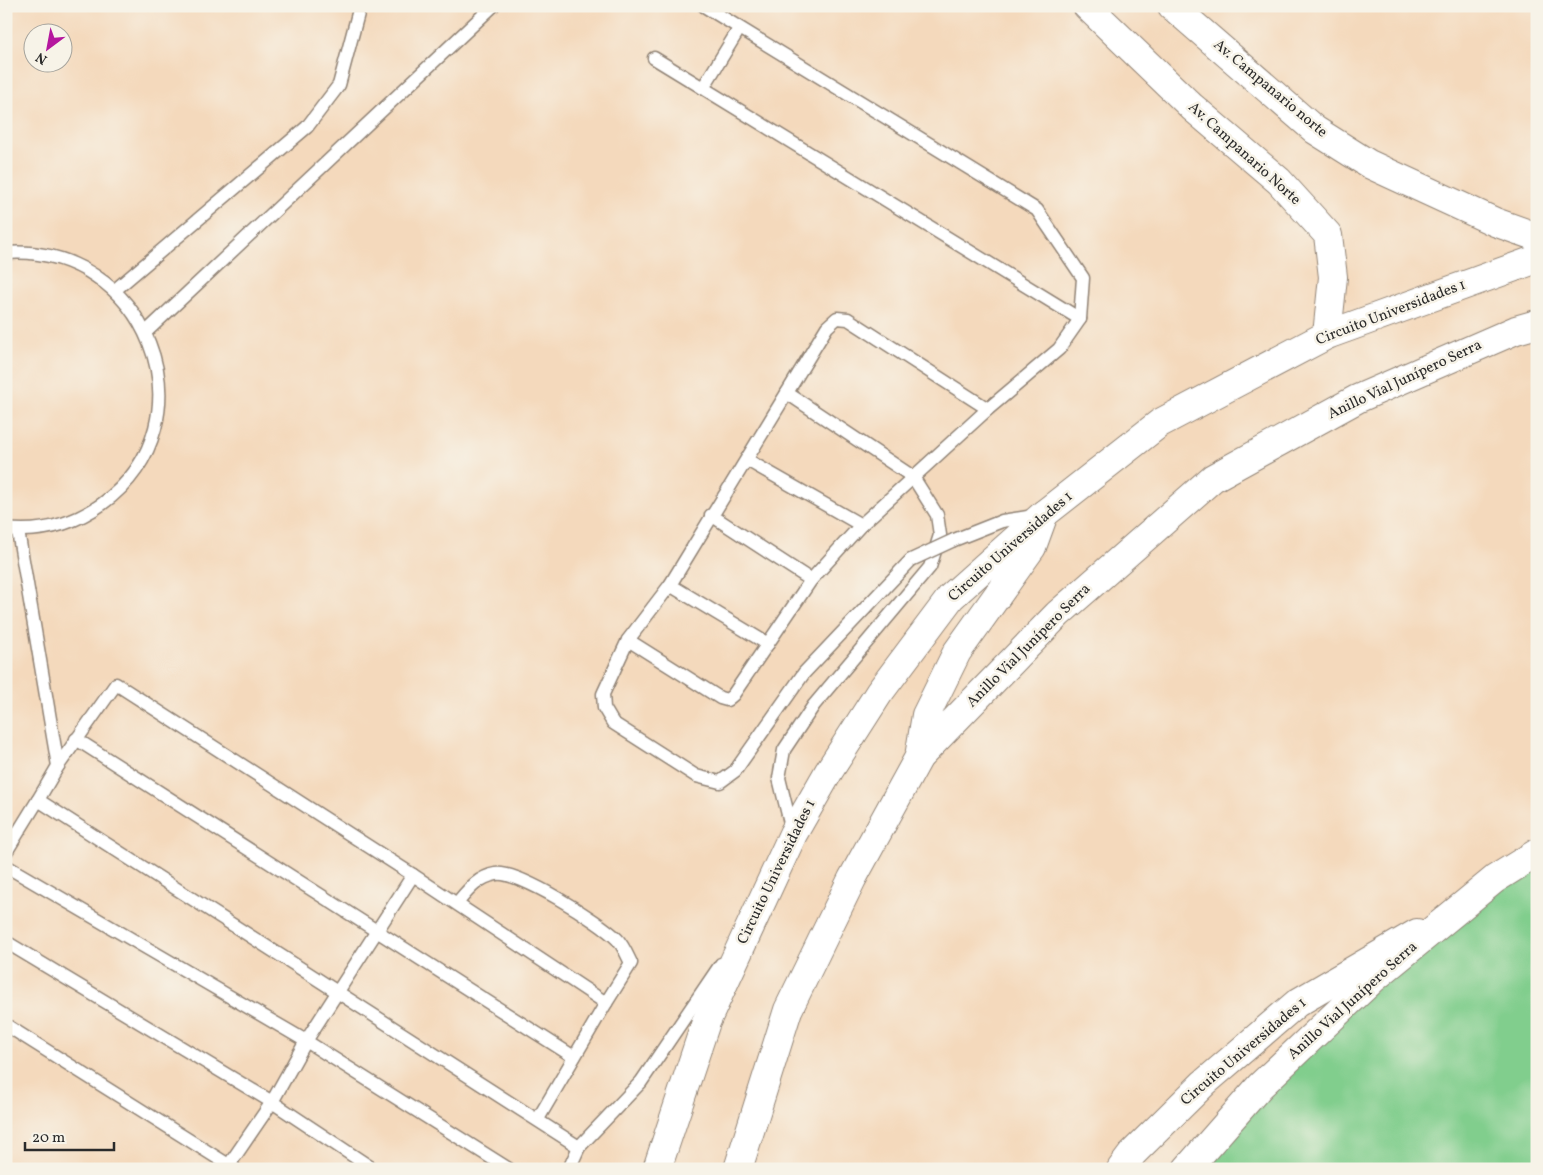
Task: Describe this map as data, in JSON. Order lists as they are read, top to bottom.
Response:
{
  "streets": {
    "main road": [
      "Av. Campanario norte",
      "Av. Campanario Norte",
      "Circuito Universidades 1",
      "Anillo Vial Junípero Serra"
    ]
  },
  "crossings": [
    ["Av. Campanario Norte", "Circuito Universidades 1"],
    ["Circuito Universidades 1", "Anillo Vial Junípero Serra"]
  ],
  "scale_bar": "20 m",
  "north": "bottom left"
}
